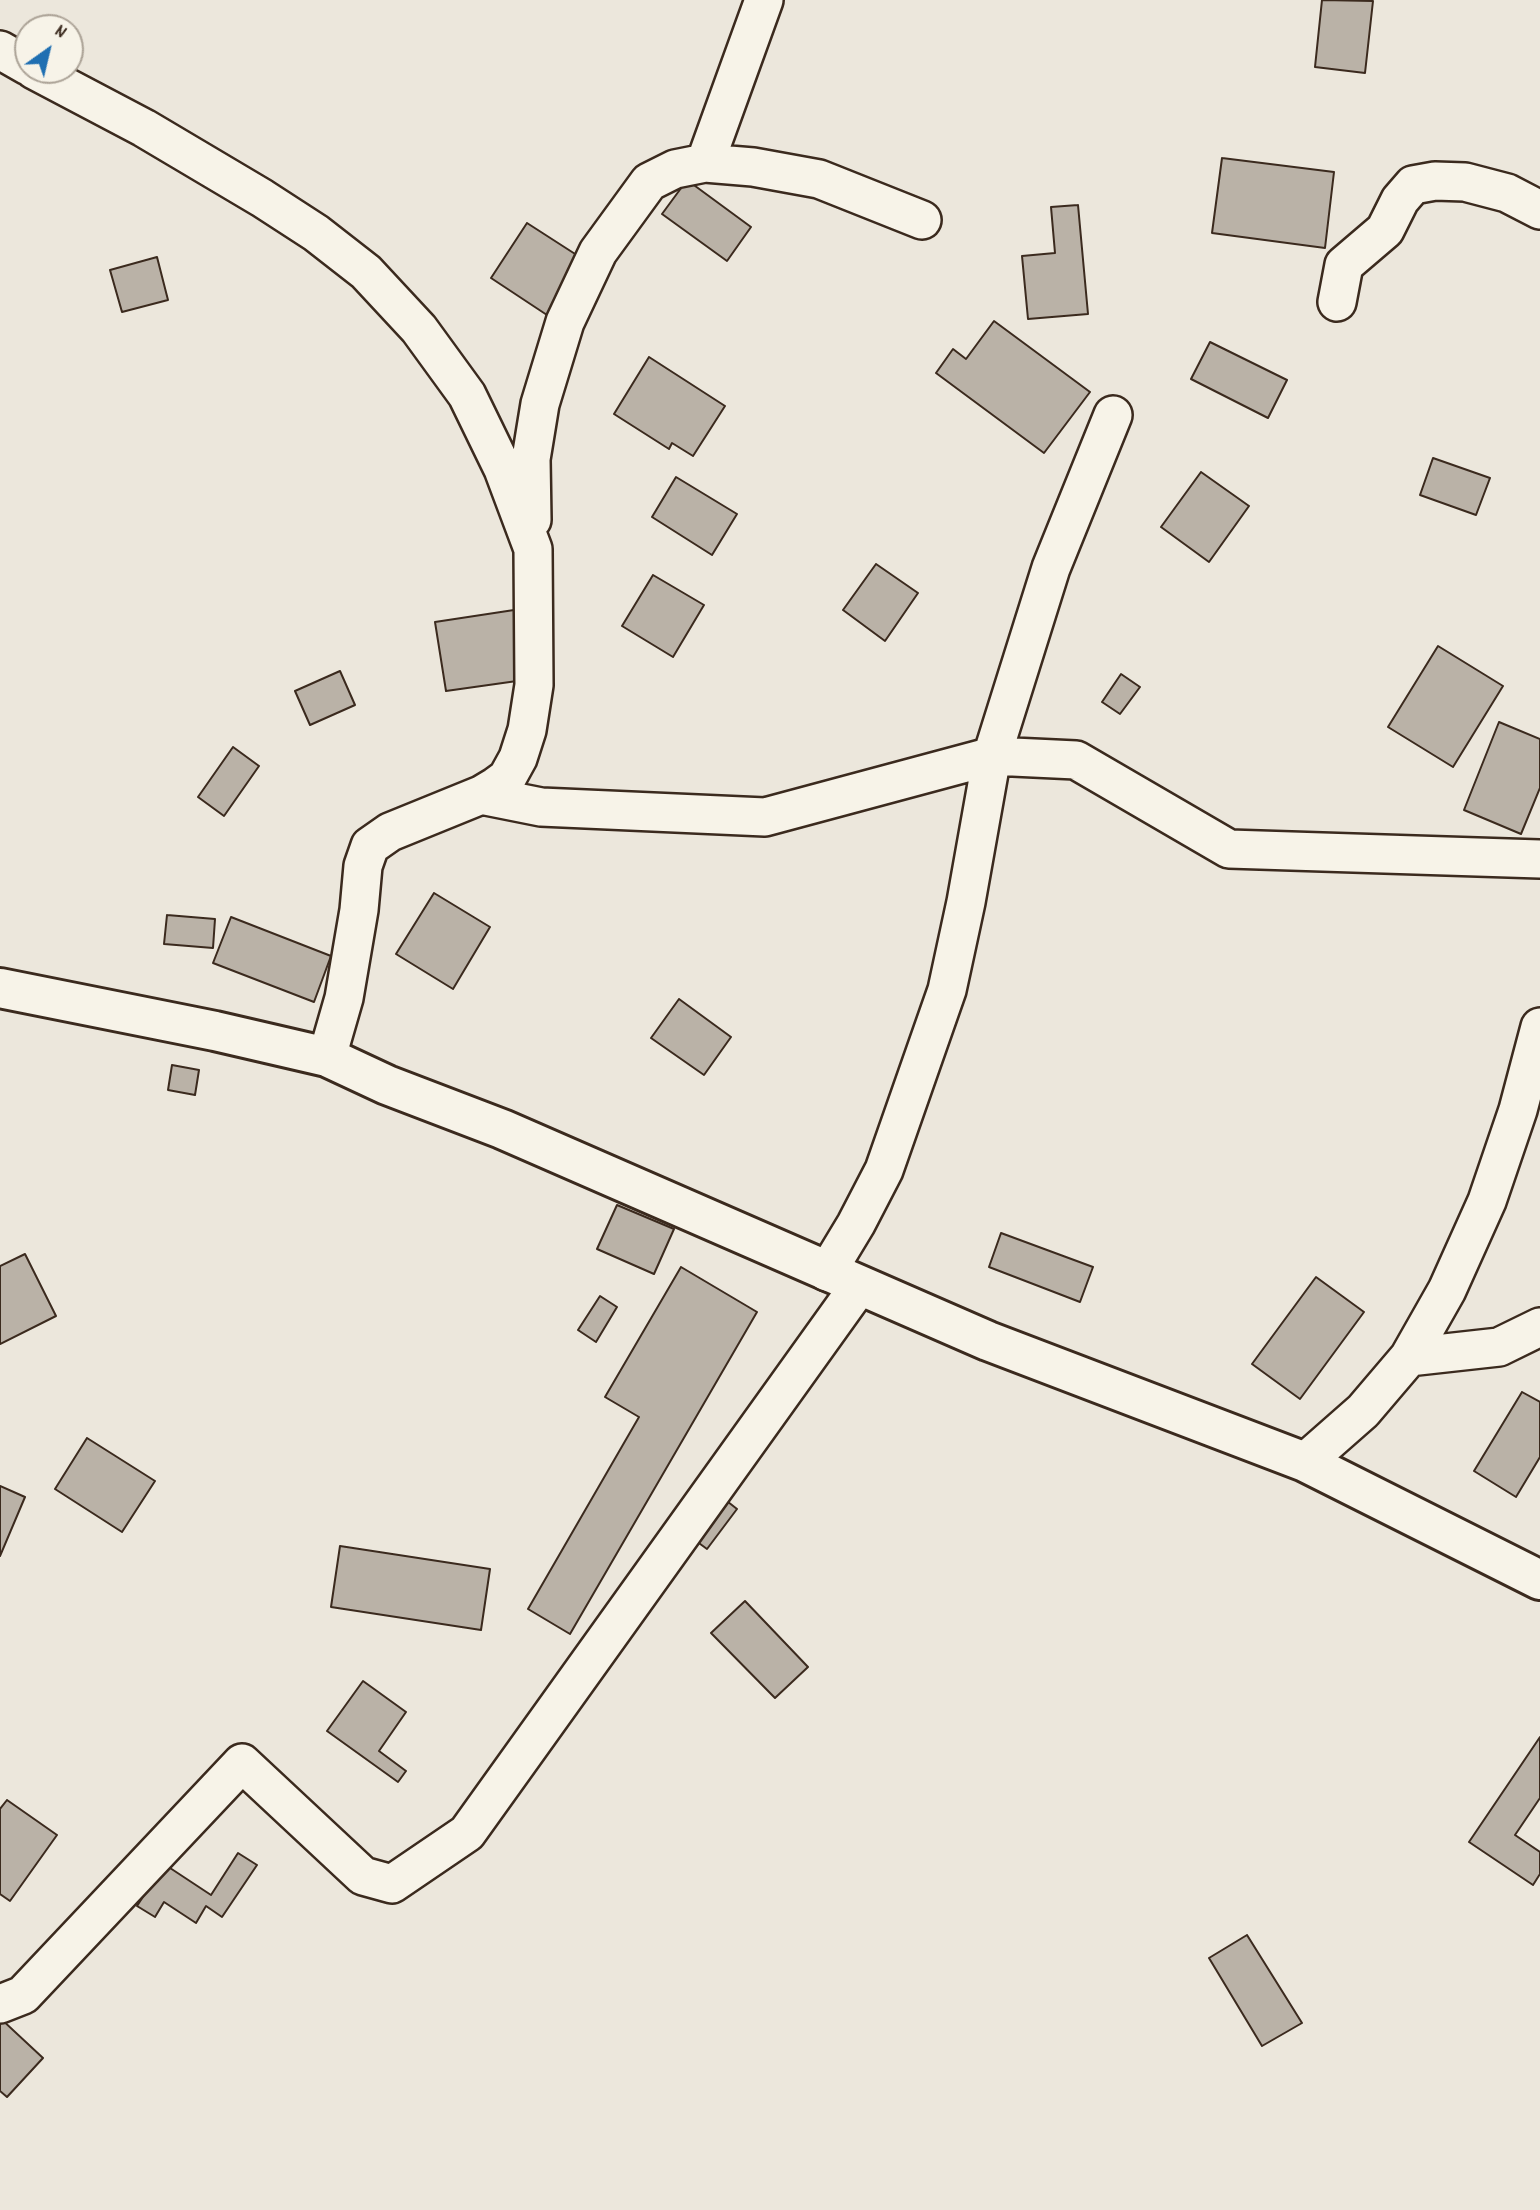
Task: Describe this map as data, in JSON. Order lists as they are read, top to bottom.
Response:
{
  "north": "top right"
}
